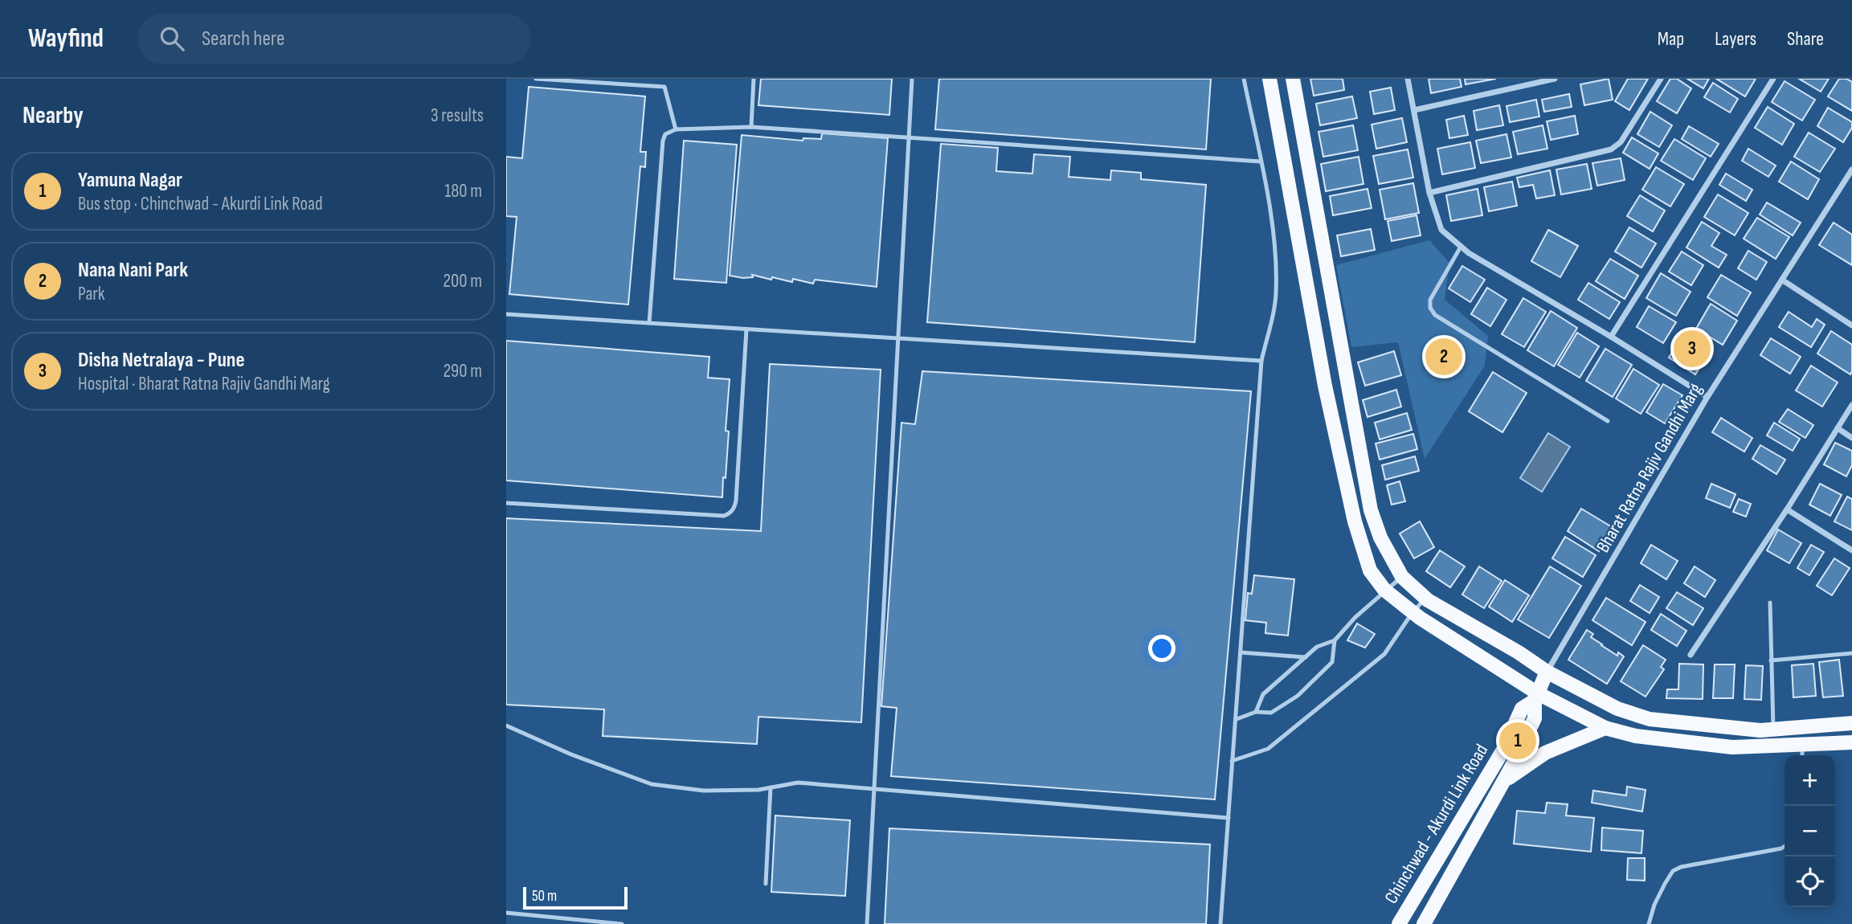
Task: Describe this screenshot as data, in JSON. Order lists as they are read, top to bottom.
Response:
{
  "streets": {
    "main road": ["Chinchwad - Akurdi Link Road"],
    "street": ["Bharat Ratna Rajiv Gandhi Marg"]
  },
  "scale_bar": "50 m",
  "page": {
    "header": "Wayfind",
    "search": "Search here",
    "nav": ["Map", "Layers", "Share"],
    "heading": ["Nearby", "3 results"],
    "list": [
      {
        "mark": "1",
        "name": "Yamuna Nagar",
        "note": "Bus stop · Chinchwad - Akurdi Link Road",
        "value": "180 m"
      },
      {
        "mark": "2",
        "name": "Nana Nani Park",
        "note": "Park",
        "value": "200 m"
      },
      {
        "mark": "3",
        "name": "Disha Netralaya - Pune",
        "note": "Hospital · Bharat Ratna Rajiv Gandhi Marg",
        "value": "290 m"
      }
    ],
    "pins": ["3", "2", "1"],
    "map_buttons": ["+", "−"],
    "scale": "50 m"
  }
}
